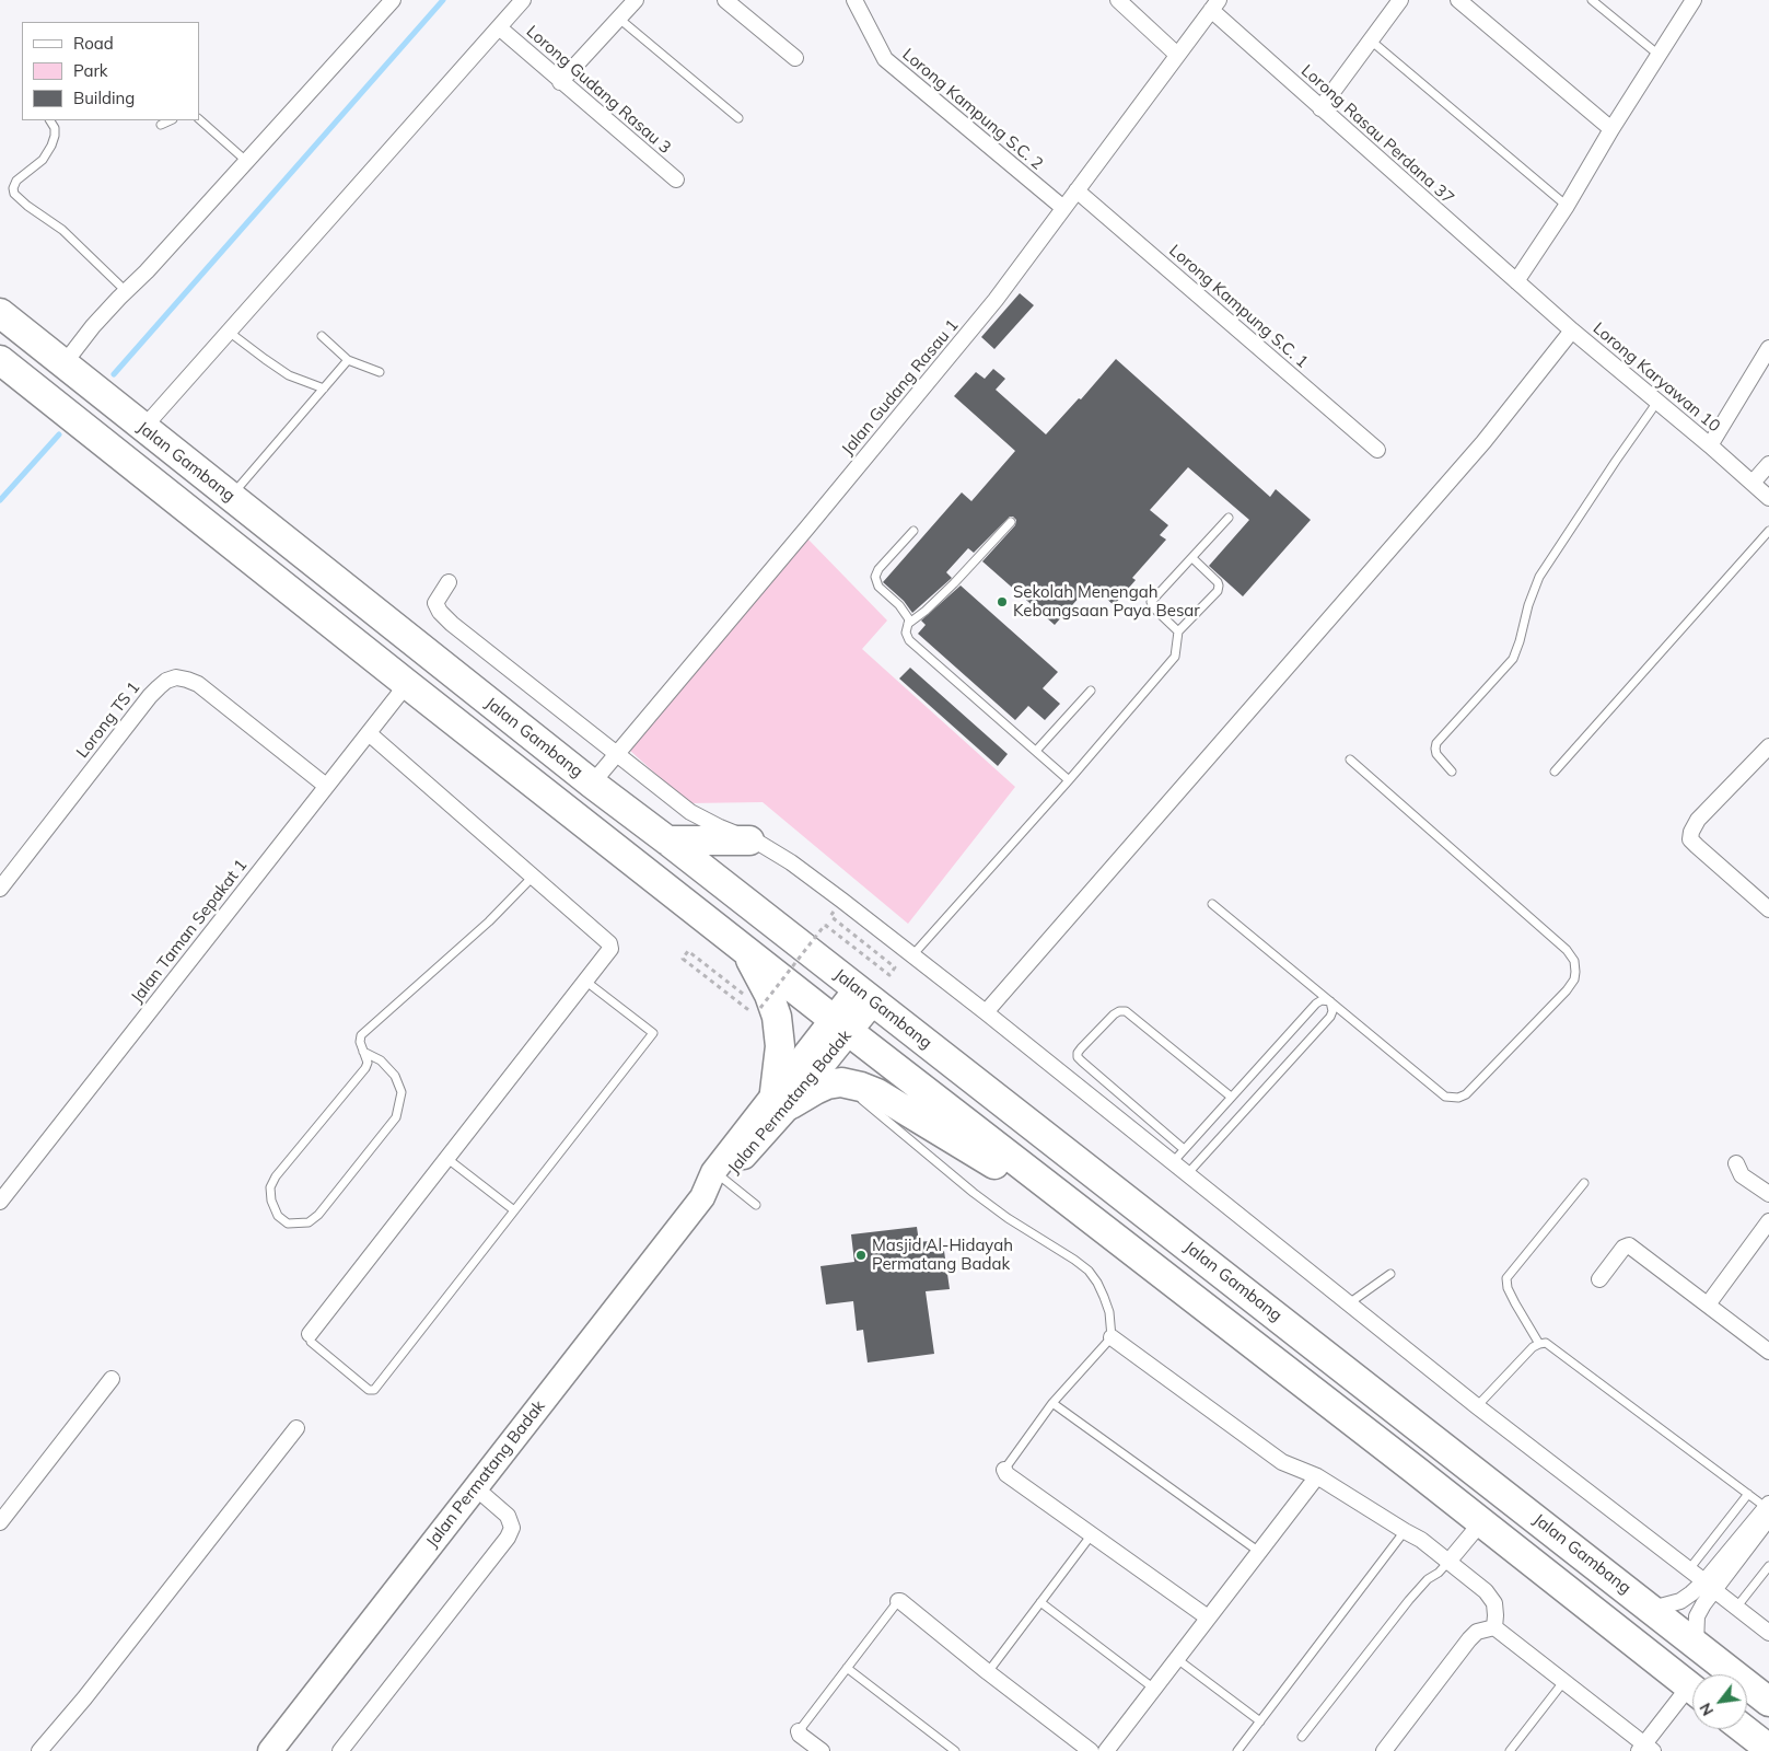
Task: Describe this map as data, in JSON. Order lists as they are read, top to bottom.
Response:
{
  "streets": {
    "highway": ["Jalan Gambang"],
    "main road": ["Jalan Permatang Badak"],
    "street": [
      "Lorong Gudang Rasau 3",
      "Lorong Kampung S.C. 2",
      "Lorong Rasau Perdana 37",
      "Lorong Kampung S.C. 1",
      "Lorong Karyawan 10",
      "Jalan Gudang Rasau 1",
      "Lorong TS 1",
      "Jalan Taman Sepakat 1"
    ]
  },
  "crossings": [
    ["Lorong Kampung S.C. 2", "Jalan Gudang Rasau 1"],
    ["Lorong Rasau Perdana 37", "Lorong Karyawan 10"],
    ["Lorong Rasau Perdana 37", "Jalan Gudang Rasau 1"],
    ["Lorong Kampung S.C. 1", "Jalan Gudang Rasau 1"],
    ["Jalan Gudang Rasau 1", "Jalan Gambang"],
    ["Jalan Gambang", "Jalan Permatang Badak"],
    ["Lorong TS 1", "Jalan Taman Sepakat 1"]
  ],
  "places": ["Sekolah Menengah Kebangsaan Paya Besar", "Masjid Al-Hidayah Permatang Badak"],
  "legend": ["Road", "Park", "Building"],
  "north": "bottom left"
}
